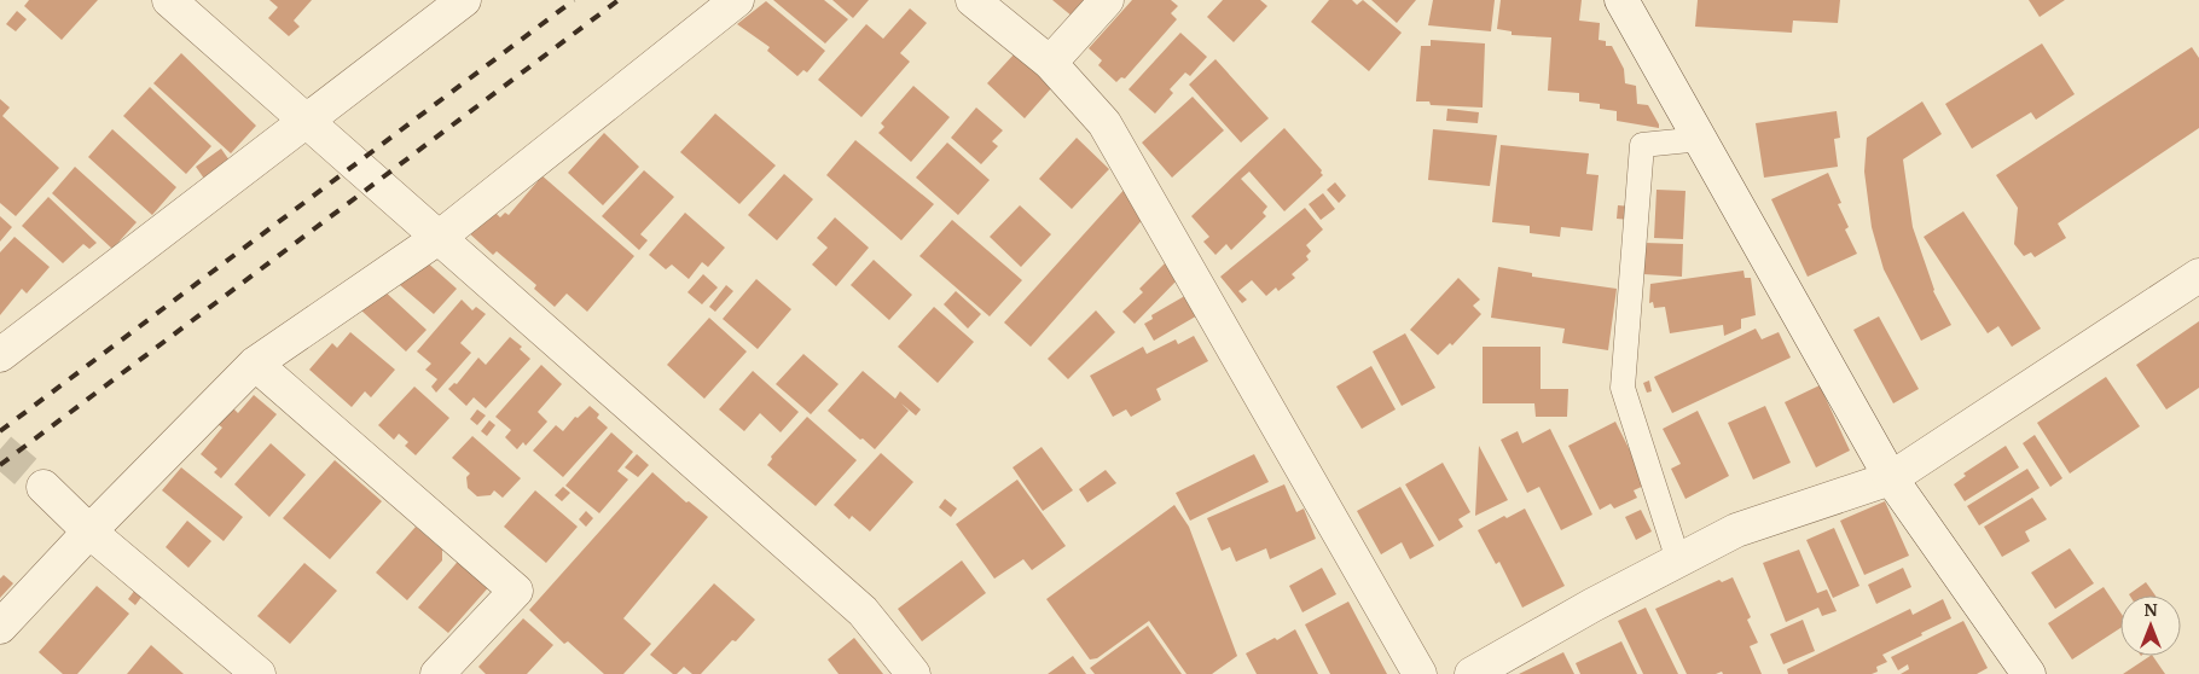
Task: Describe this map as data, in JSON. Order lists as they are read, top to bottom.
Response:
{
  "north": "top"
}
